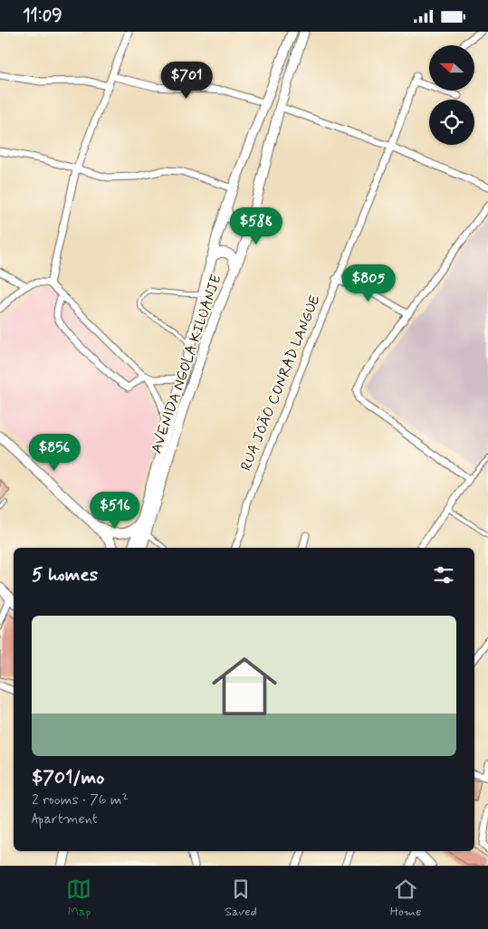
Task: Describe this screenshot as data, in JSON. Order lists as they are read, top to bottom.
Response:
{
  "streets": {
    "main road": ["AVENIDA NGOLA KILUANJE"],
    "street": ["RUA JOÃO CONRAD LANGUE"]
  },
  "north": "left",
  "page": {
    "status": "11:09",
    "price": [
      "$701",
      "$588",
      "$805",
      "$856",
      "$516"
    ],
    "heading": "5 homes",
    "list": [
      {
        "name": "$701/mo",
        "note": "2 rooms · 76 m² · Apartment"
      }
    ],
    "tabs": ["Map", "Saved", "Home"]
  }
}
